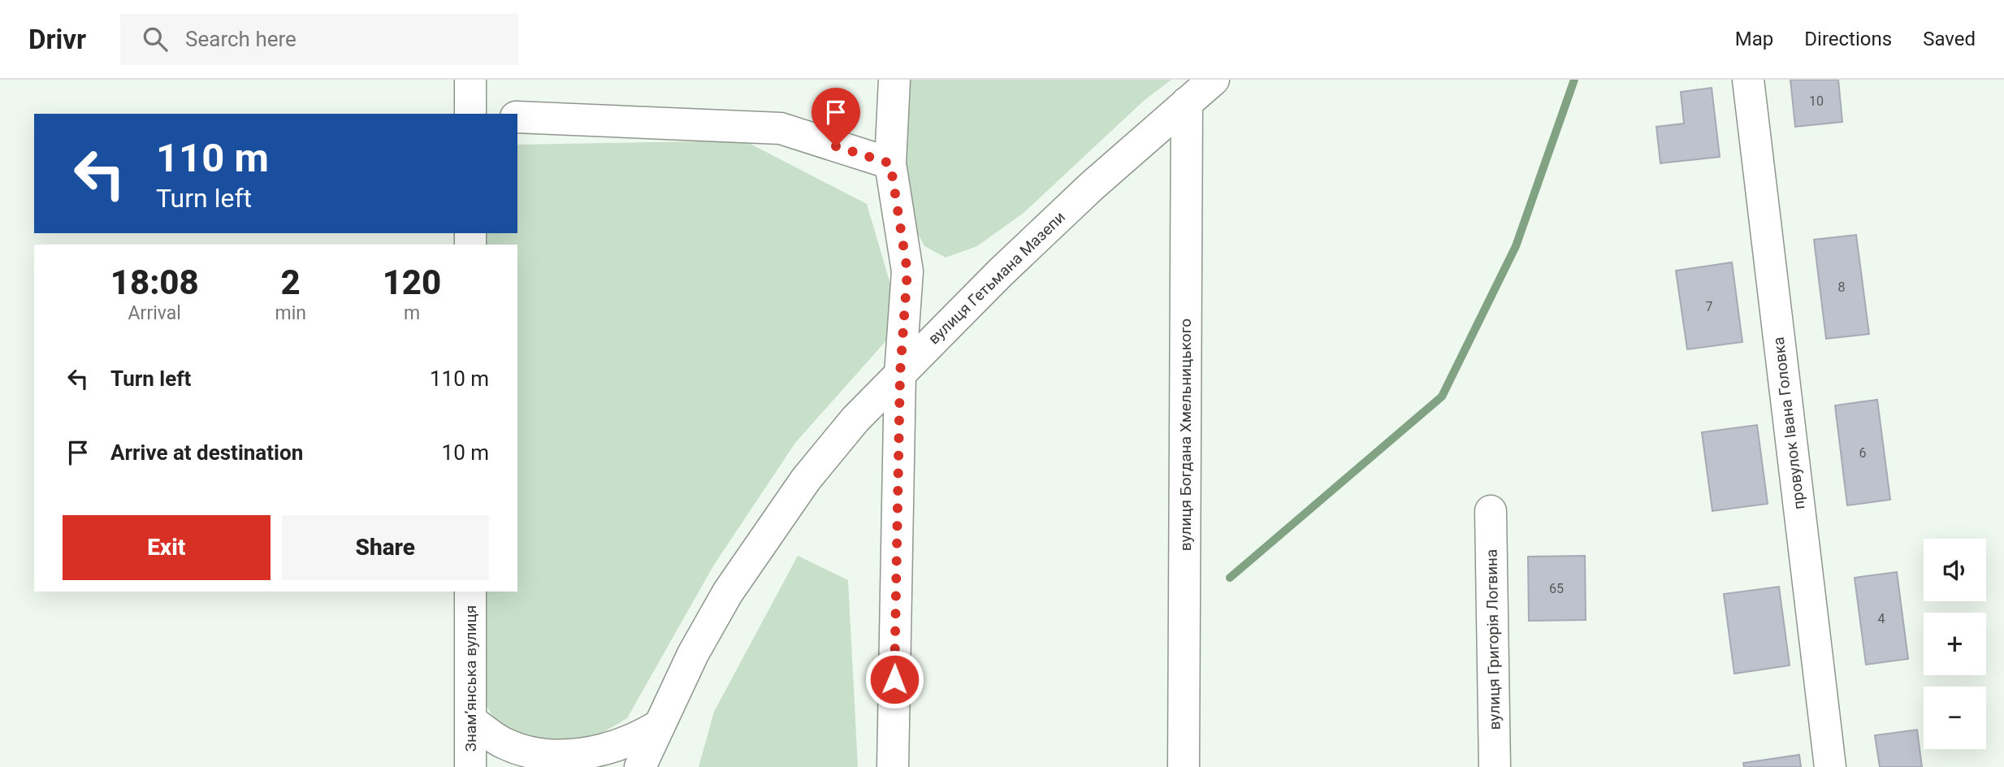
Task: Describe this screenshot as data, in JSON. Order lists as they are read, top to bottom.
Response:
{
  "streets": {
    "main road": [
      "вулиця Гетьмана Мазепи",
      "провулок Івана Головка",
      "вулиця Богдана Хмельницького",
      "вулиця Григорія Логвина",
      "Знамʼянська вулиця"
    ]
  },
  "crossings": [
    ["вулиця Гетьмана Мазепи", "вулиця Богдана Хмельницького"]
  ],
  "house_numbers": [
    "10",
    "8",
    "7",
    "6",
    "65",
    "4"
  ],
  "page": {
    "header": "Drivr",
    "search": "Search here",
    "nav": ["Map", "Directions", "Saved"],
    "turn": ["110 m", "Turn left"],
    "eta": [
      "18:08",
      "Arrival",
      "2",
      "min",
      "120",
      "m"
    ],
    "list": [
      {
        "name": "Turn left",
        "value": "110 m"
      },
      {
        "name": "Arrive at destination",
        "value": "10 m"
      }
    ],
    "buttons": ["Exit", "Share"],
    "map_buttons": ["+", "−"]
  }
}
